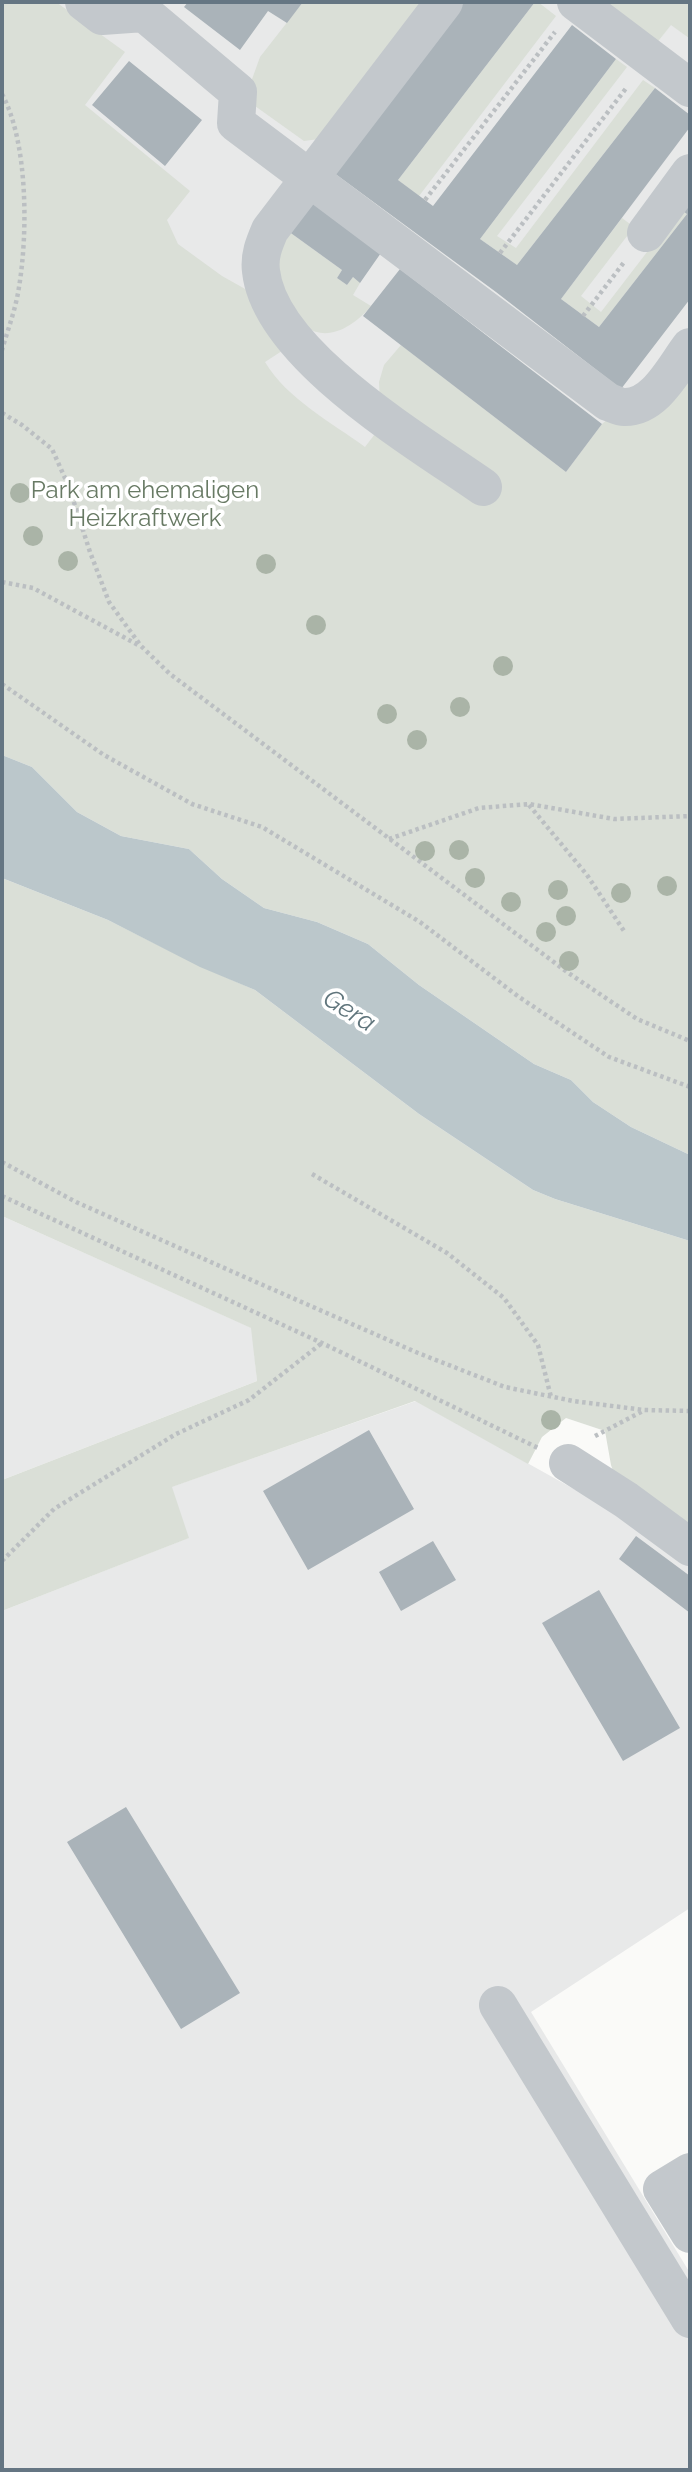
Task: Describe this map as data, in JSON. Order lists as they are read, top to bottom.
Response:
{
  "water": ["Gera"],
  "parks": ["Park am ehemaligen Heizkraftwerk"]
}
